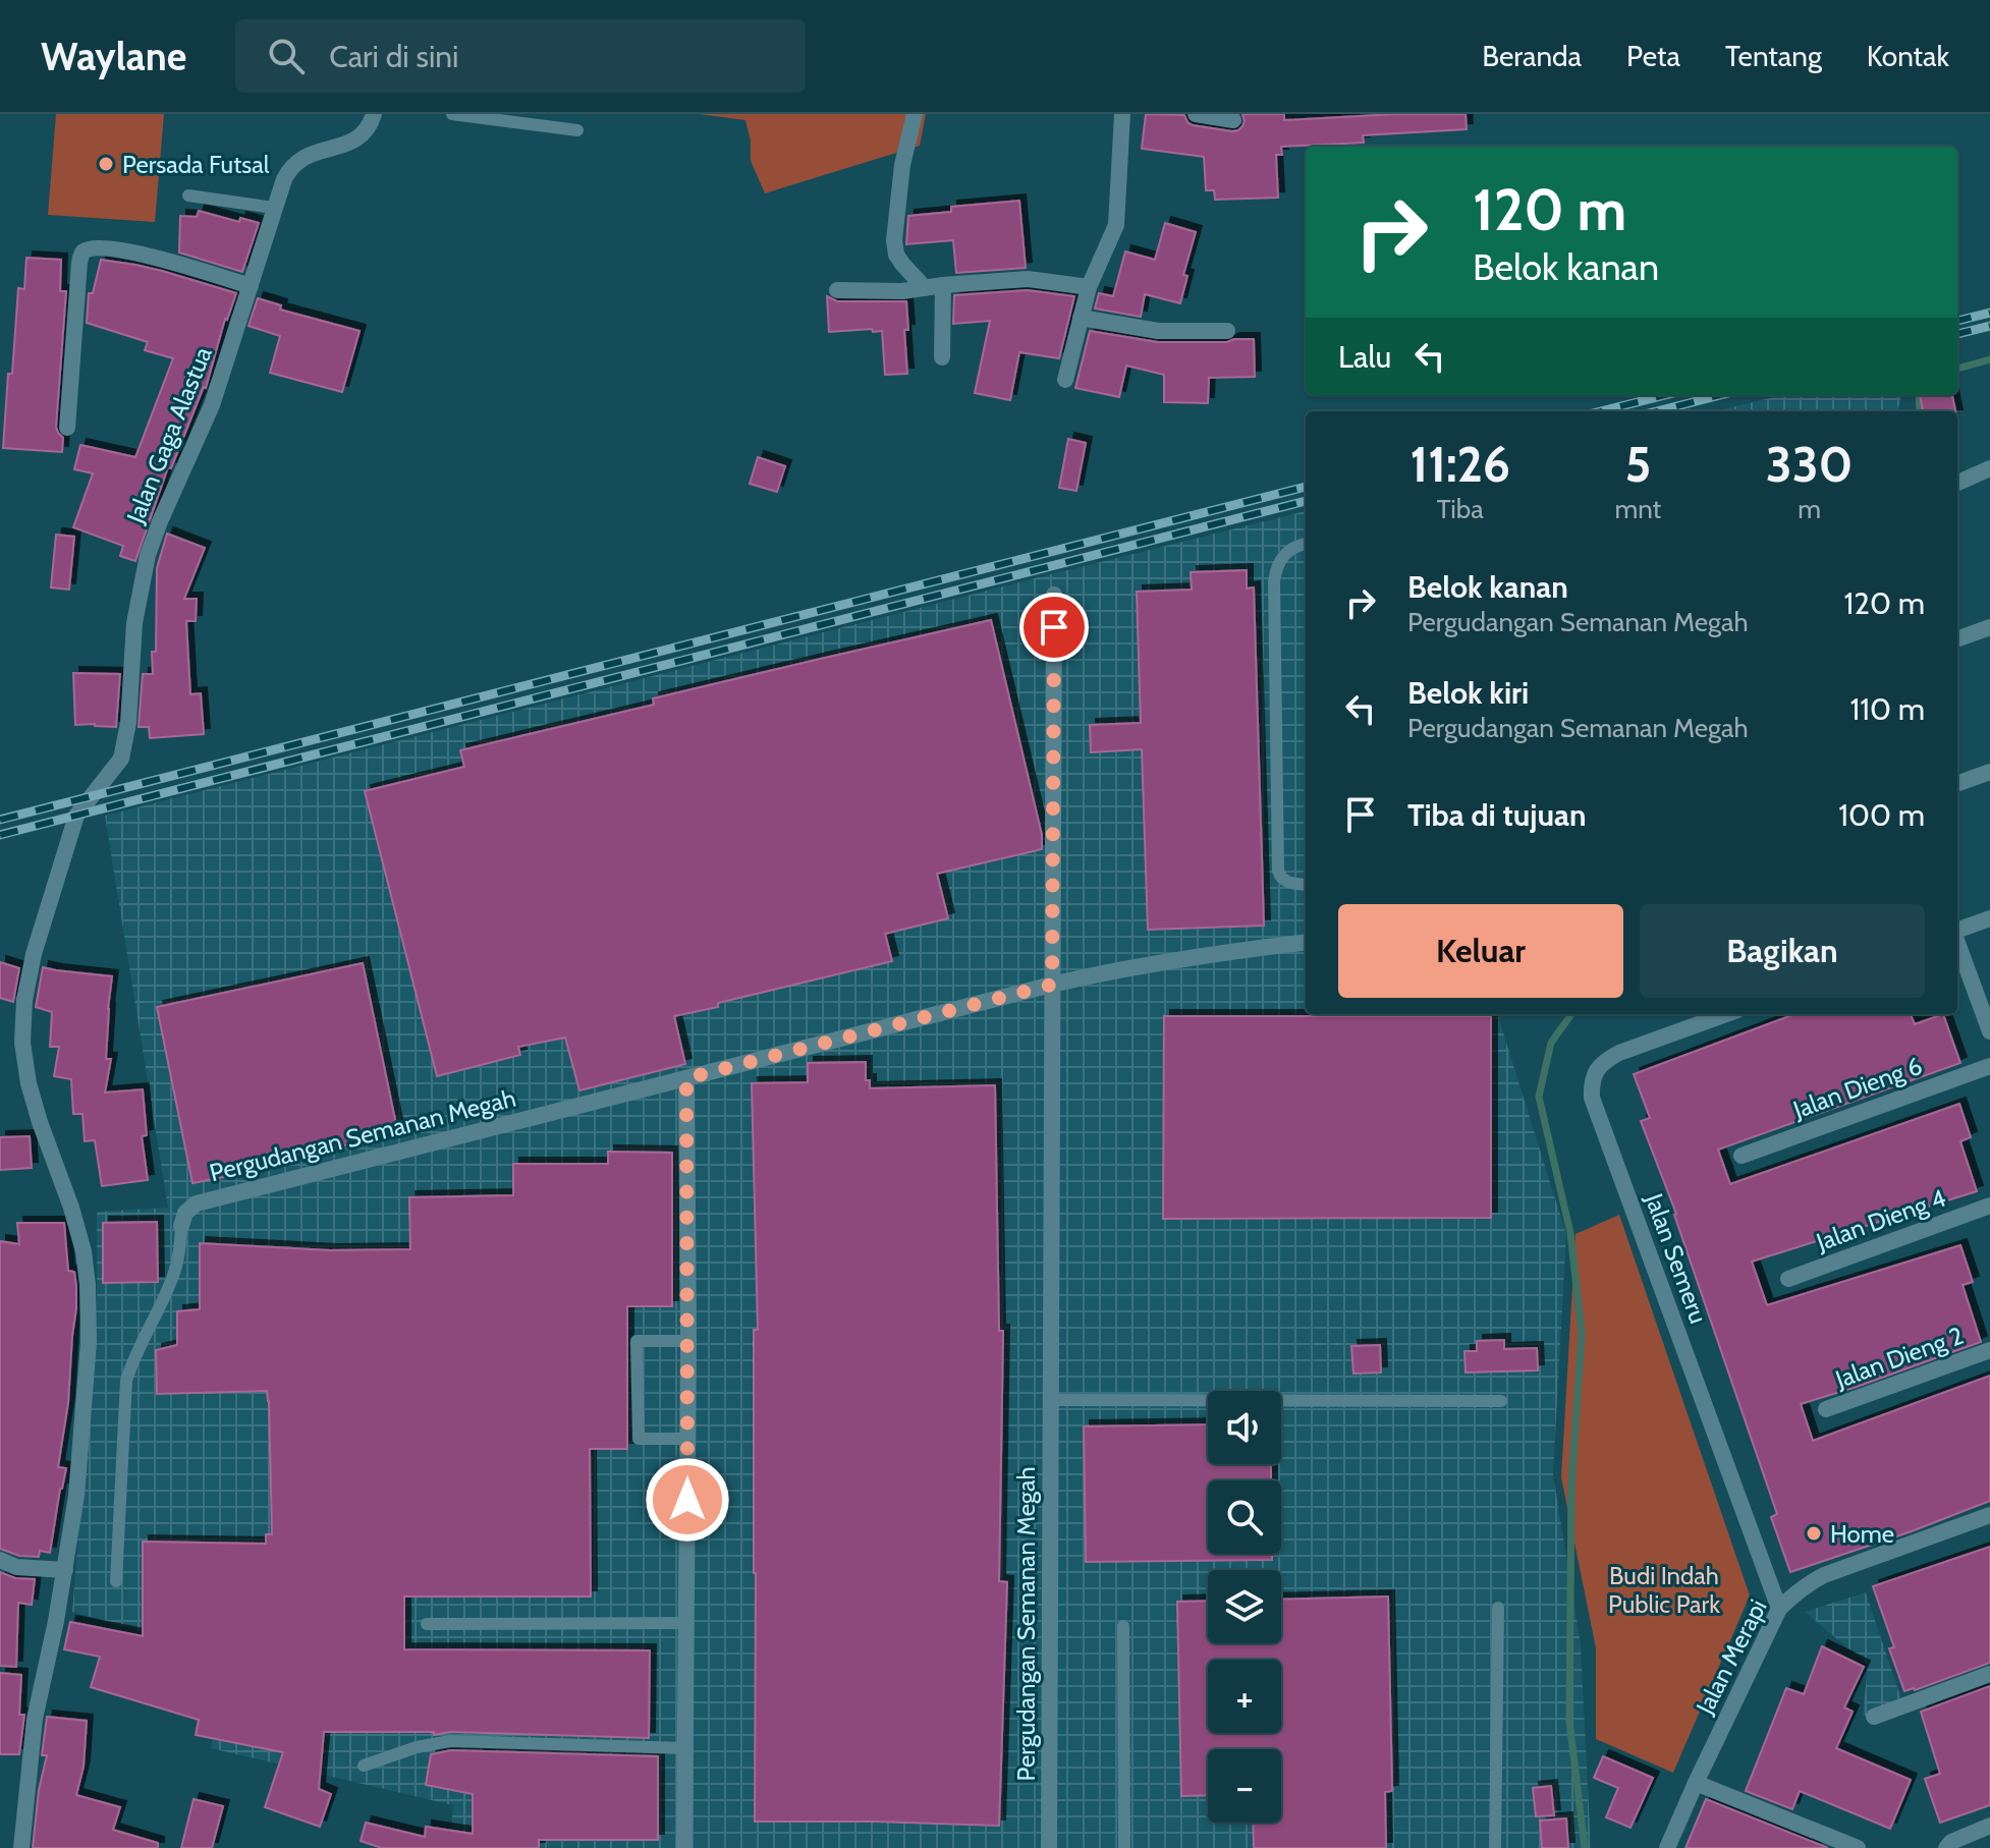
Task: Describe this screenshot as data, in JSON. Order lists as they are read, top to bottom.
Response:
{
  "streets": {
    "street": [
      "Jalan Gaga Alastua",
      "Jalan Dieng 6",
      "Pergudangan Semanan Megah",
      "Jalan Dieng 4",
      "Jalan Semeru",
      "Jalan Dieng 2",
      "Jalan Merapi"
    ]
  },
  "crossings": [
    ["Jalan Semeru", "Jalan Merapi"]
  ],
  "parks": ["Budi Indah Public Park"],
  "places": ["Persada Futsal", "Home"],
  "page": {
    "header": "Waylane",
    "search": "Cari di sini",
    "nav": [
      "Beranda",
      "Peta",
      "Tentang",
      "Kontak"
    ],
    "turn": ["120 m", "Belok kanan"],
    "then": "Lalu",
    "eta": [
      "11:26",
      "Tiba",
      "5",
      "mnt",
      "330",
      "m"
    ],
    "list": [
      {
        "name": "Belok kanan",
        "note": "Pergudangan Semanan Megah",
        "value": "120 m"
      },
      {
        "name": "Belok kiri",
        "note": "Pergudangan Semanan Megah",
        "value": "110 m"
      },
      {
        "name": "Tiba di tujuan",
        "value": "100 m"
      }
    ],
    "buttons": ["Keluar", "Bagikan"],
    "map_buttons": ["+", "−"]
  }
}
